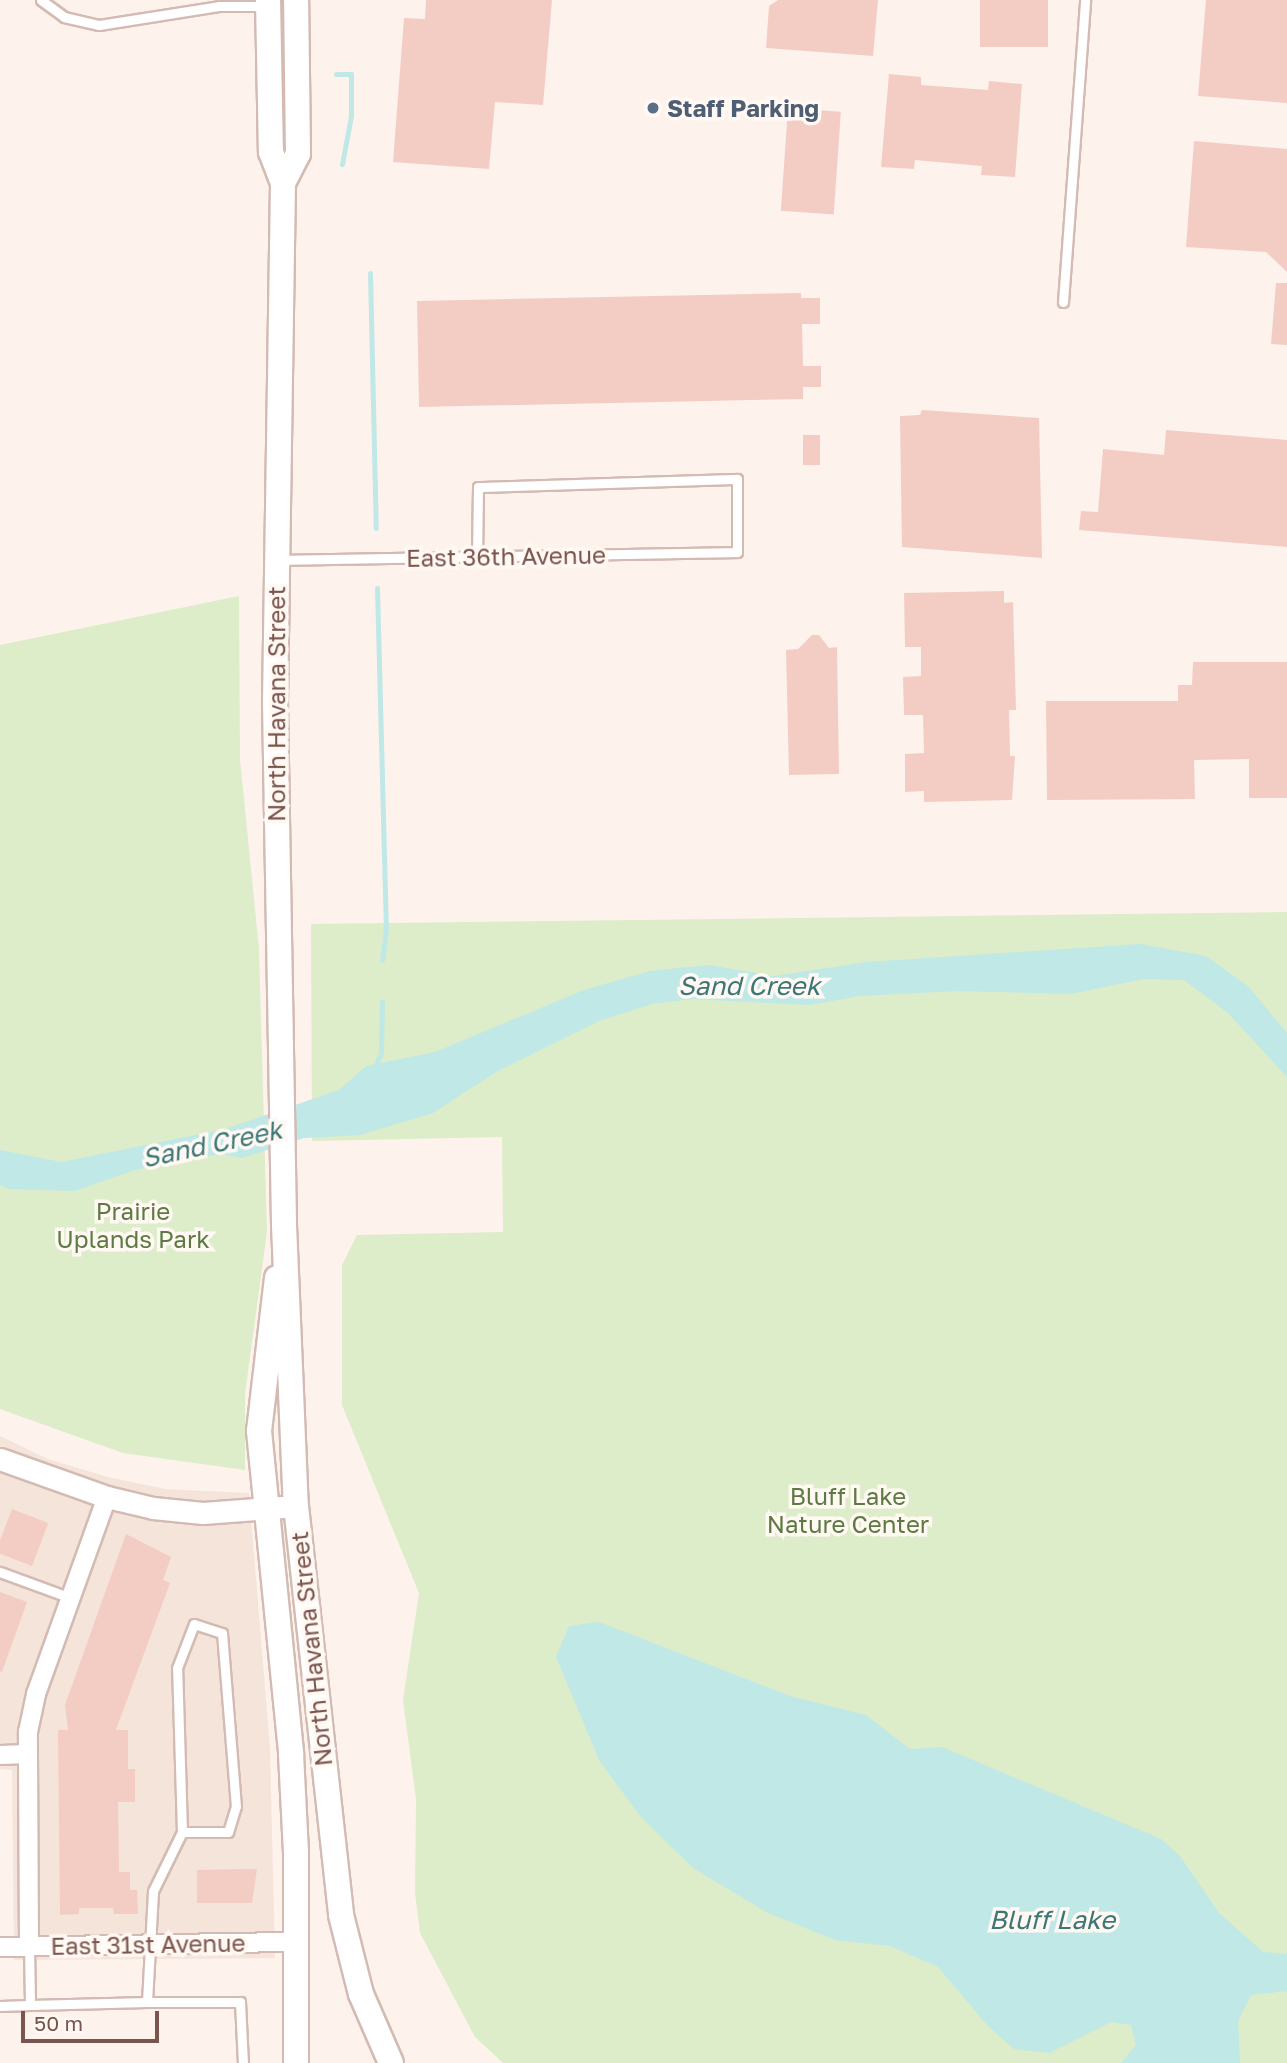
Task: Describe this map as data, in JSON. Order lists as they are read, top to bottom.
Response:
{
  "streets": {
    "main road": ["North Havana Street"],
    "street": ["East 31st Avenue"],
    "lane": ["East 36th Avenue"]
  },
  "crossings": [
    ["East 36th Avenue", "North Havana Street"],
    ["North Havana Street", "East 31st Avenue"]
  ],
  "water": ["Sand Creek", "Bluff Lake"],
  "parks": ["Prairie Uplands Park", "Bluff Lake Nature Center"],
  "places": ["Staff Parking"],
  "scale_bar": "50 m"
}
